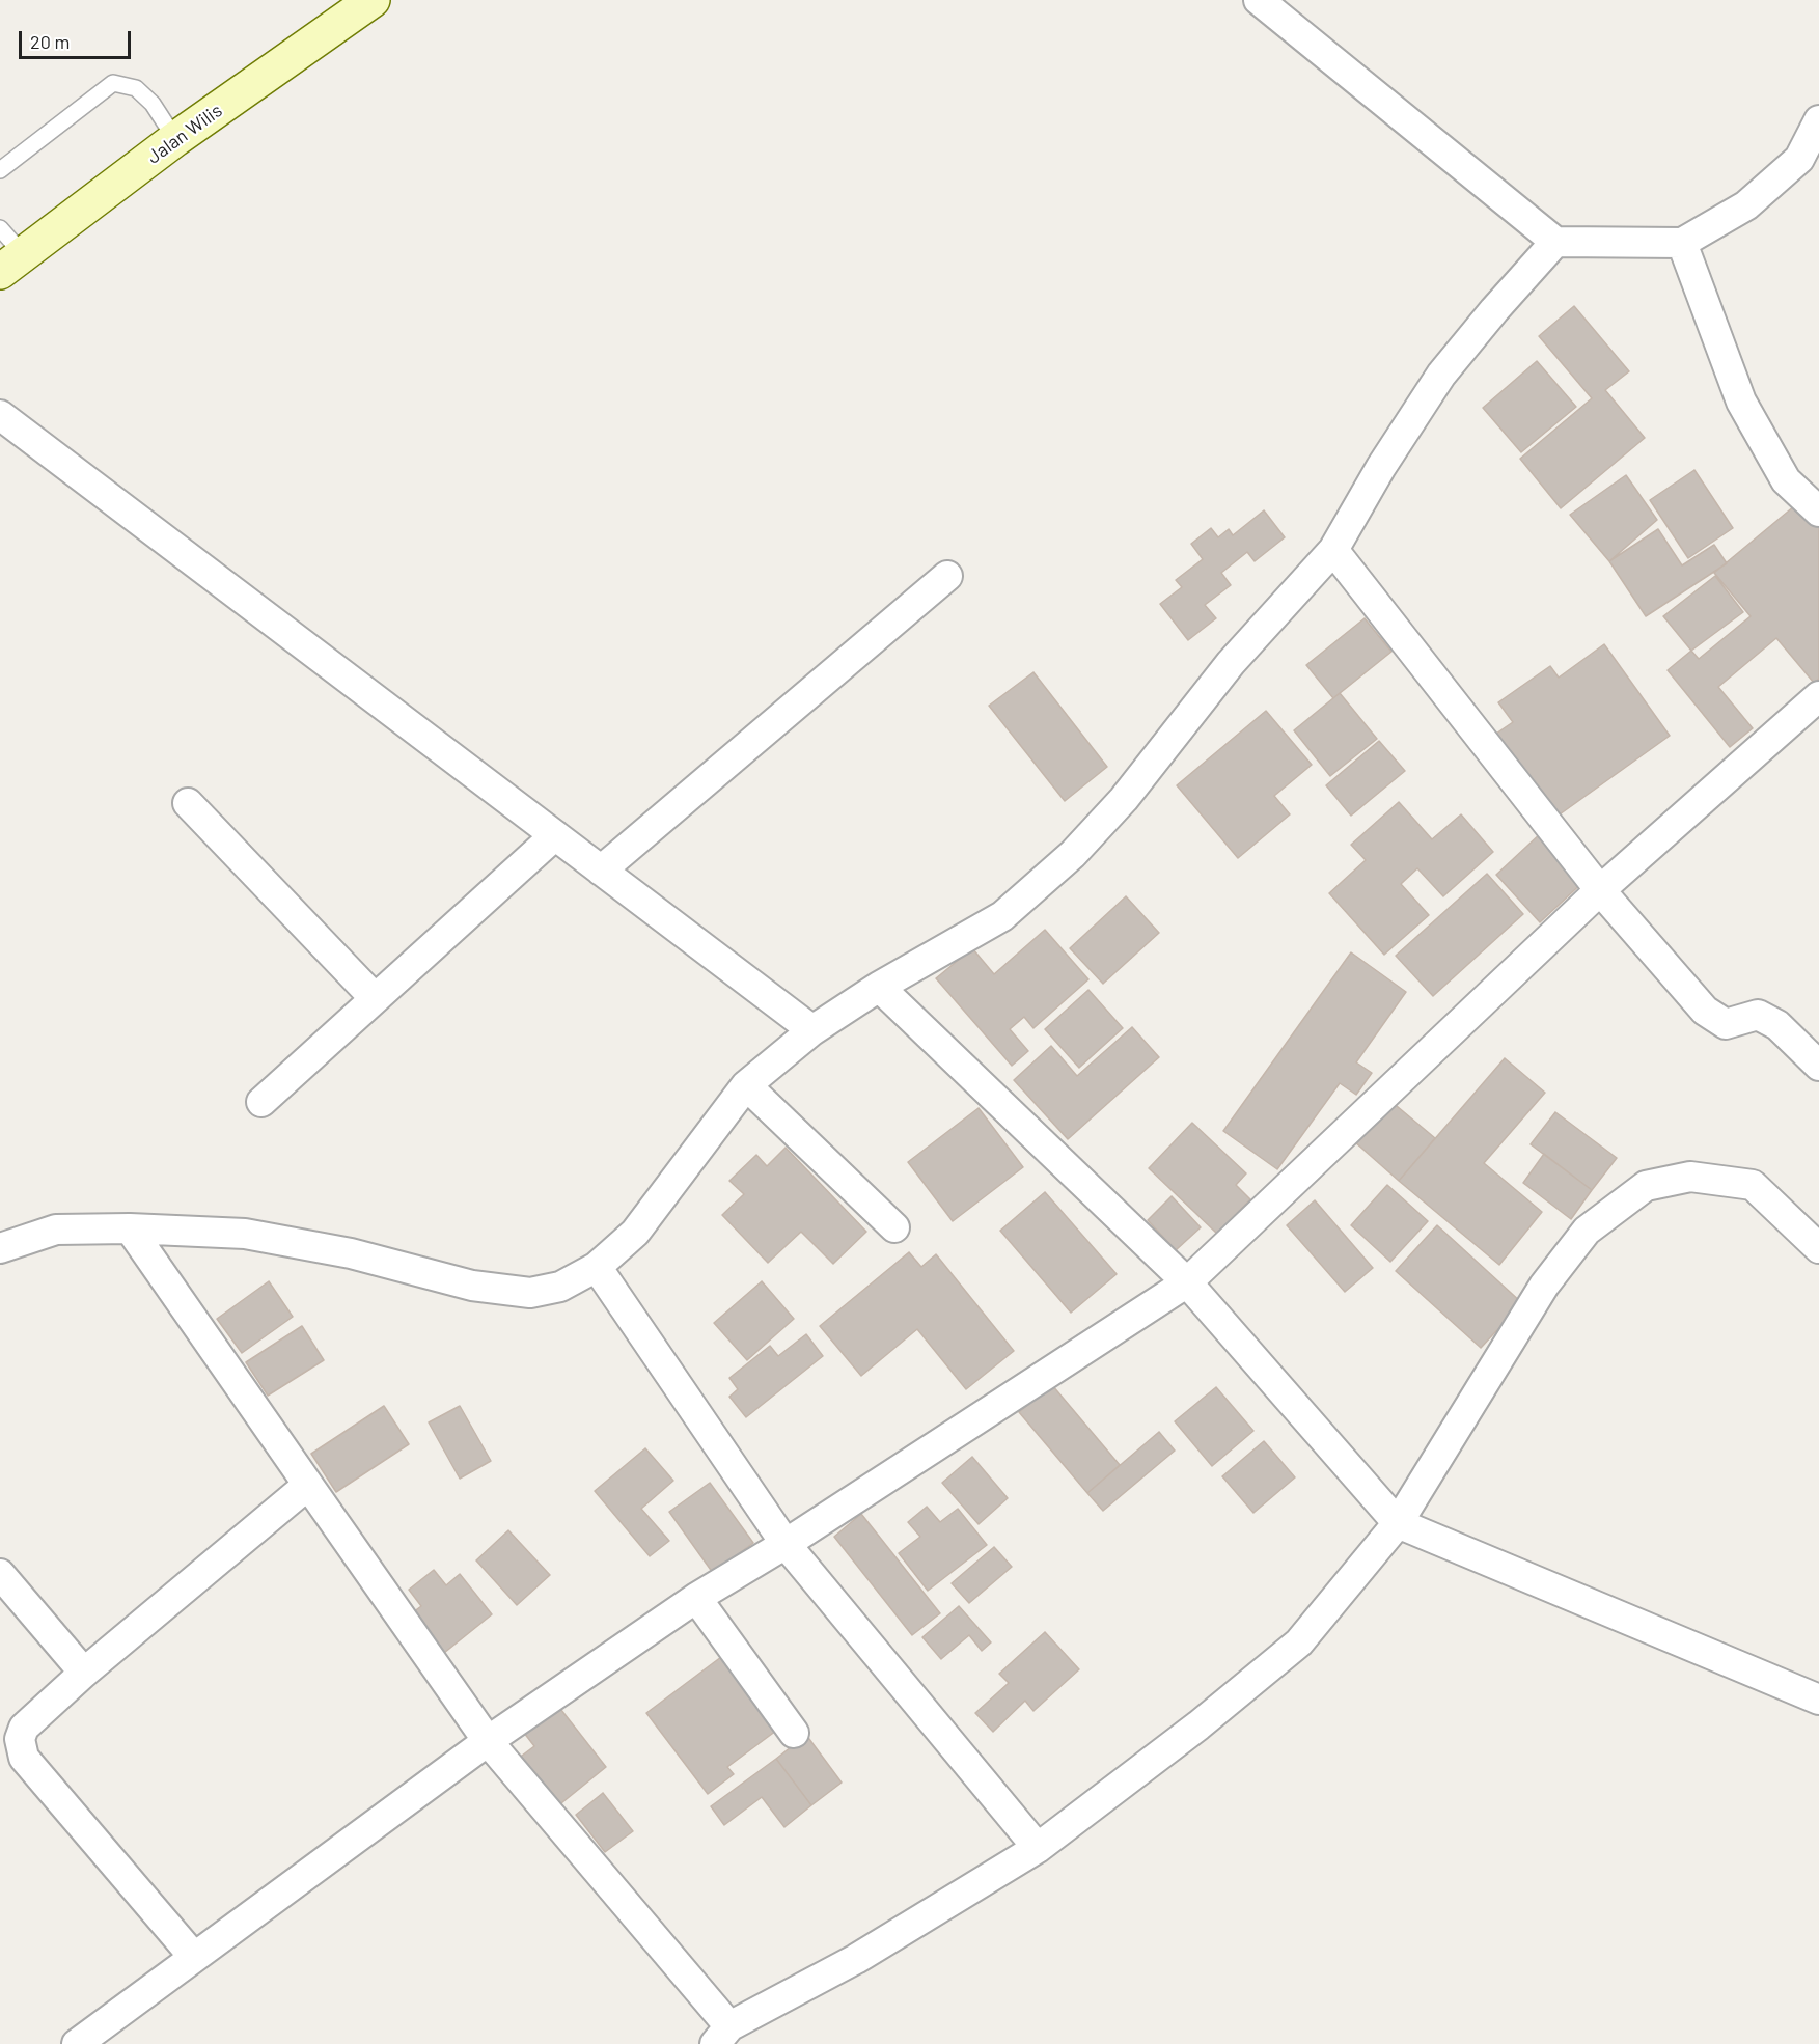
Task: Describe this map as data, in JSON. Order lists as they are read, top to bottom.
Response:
{
  "streets": {
    "main road": ["Jalan Wilis"]
  },
  "scale_bar": "20 m"
}
